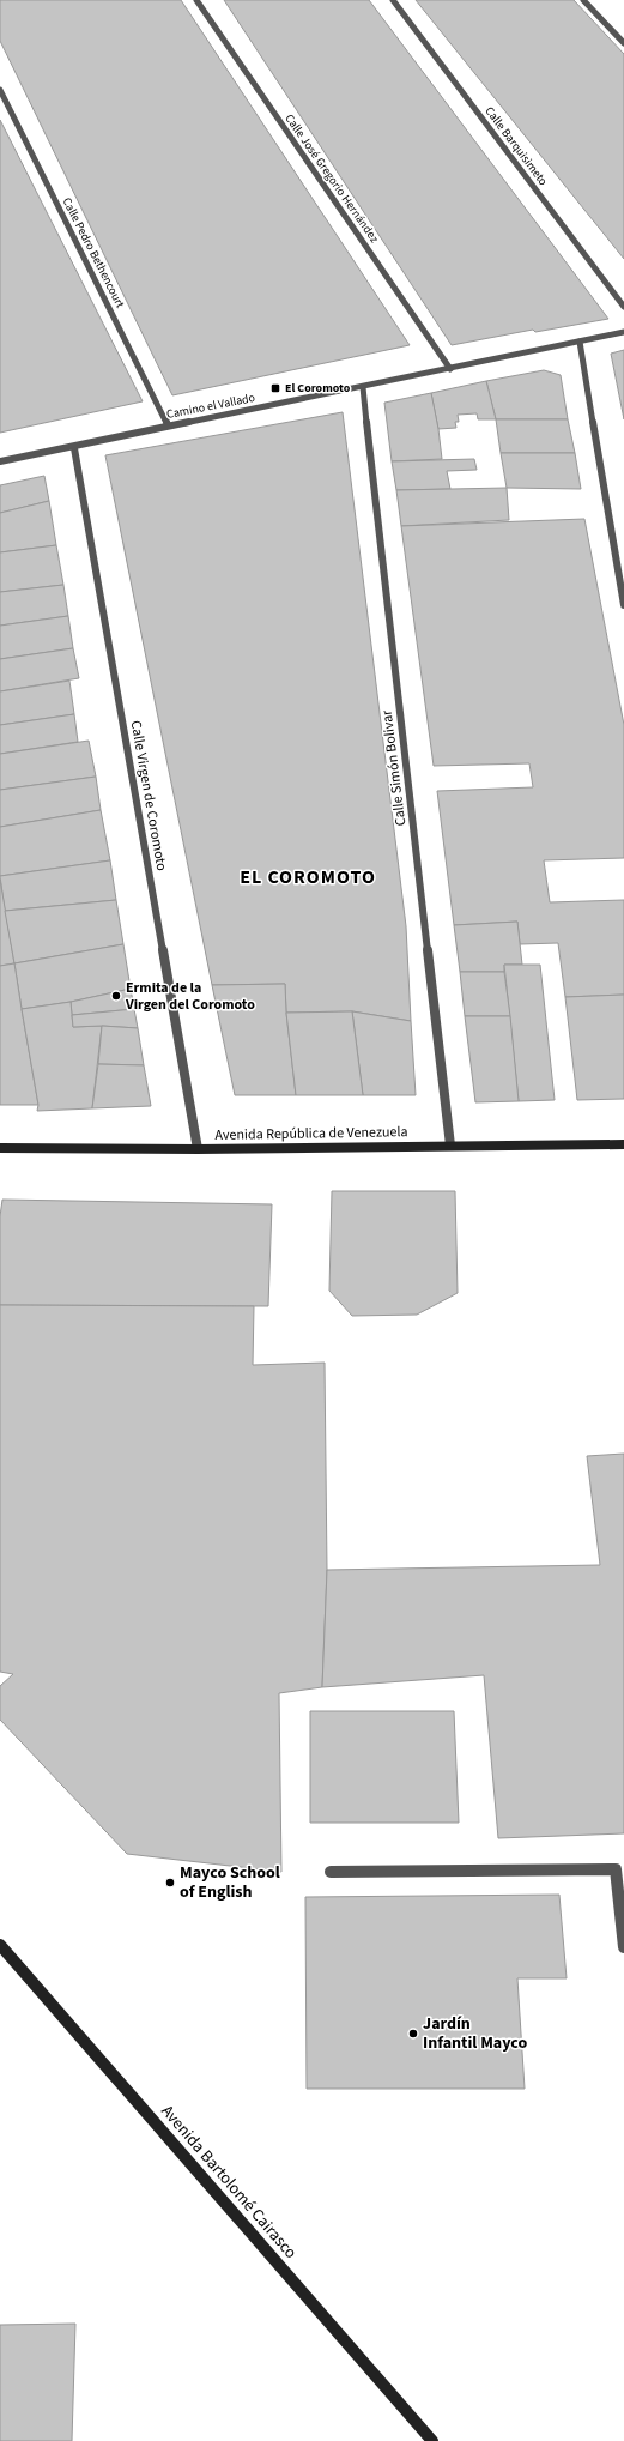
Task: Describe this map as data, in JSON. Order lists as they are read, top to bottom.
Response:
{
  "streets": {
    "street": [
      "Calle Barquisimeto",
      "Calle José Gregorio Hernández",
      "Calle Pedro Bethencourt",
      "Camino el Vallado",
      "Calle Simón Bolivar",
      "Calle Virgen de Coromoto",
      "Avenida República de Venezuela",
      "Avenida Bartolomé Cairasco"
    ]
  },
  "crossings": [
    ["Calle José Gregorio Hernández", "Camino el Vallado"],
    ["Calle Pedro Bethencourt", "Camino el Vallado"],
    ["Camino el Vallado", "Calle Simón Bolivar"],
    ["Camino el Vallado", "Calle Virgen de Coromoto"],
    ["Calle Simón Bolivar", "Avenida República de Venezuela"],
    ["Calle Virgen de Coromoto", "Avenida República de Venezuela"]
  ],
  "districts": ["EL COROMOTO"],
  "places": {
    "transit": ["El Coromoto"],
    "other": ["Ermita de la Virgen del Coromoto", "Mayco School of English", "Jardín Infantil Mayco"]
  }
}
